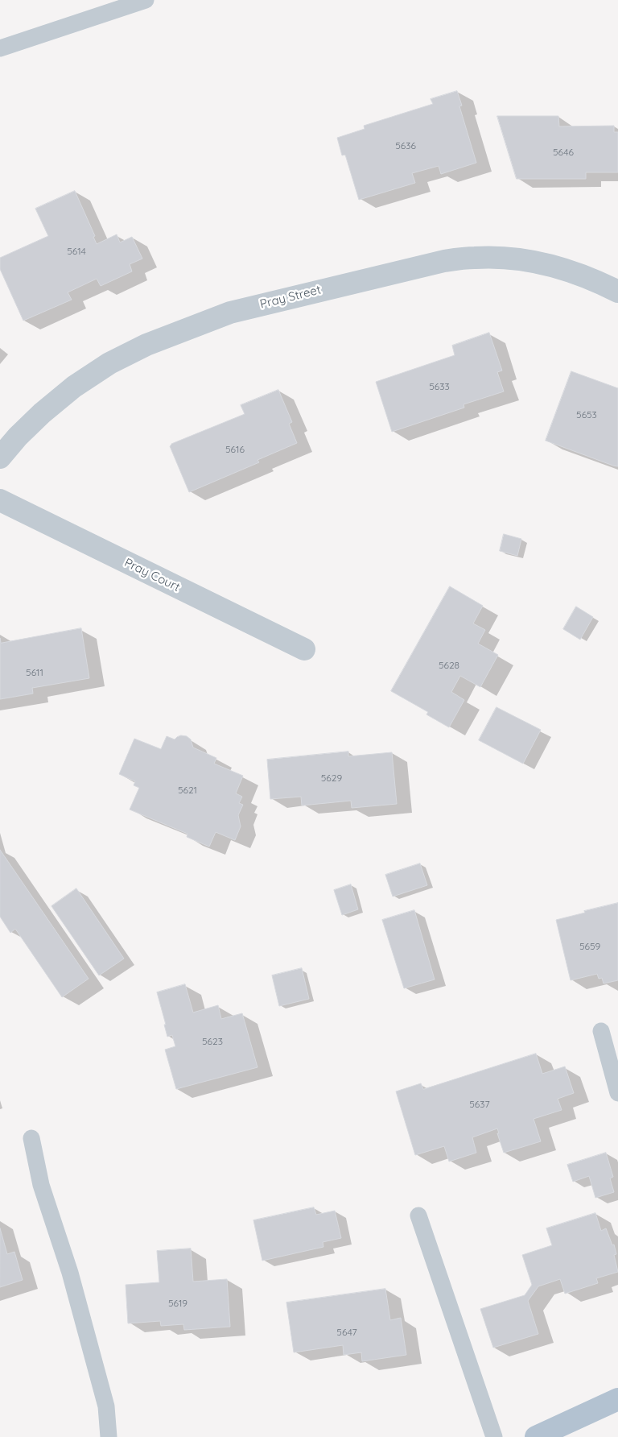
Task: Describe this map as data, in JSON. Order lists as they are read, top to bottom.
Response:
{
  "streets": {
    "street": ["Pray Street", "Pray Court"]
  },
  "house_numbers": [
    "5636",
    "5646",
    "5614",
    "5633",
    "5653",
    "5616",
    "5628",
    "5611",
    "5629",
    "5621",
    "5659",
    "5623",
    "5637",
    "5619",
    "5647"
  ]
}
